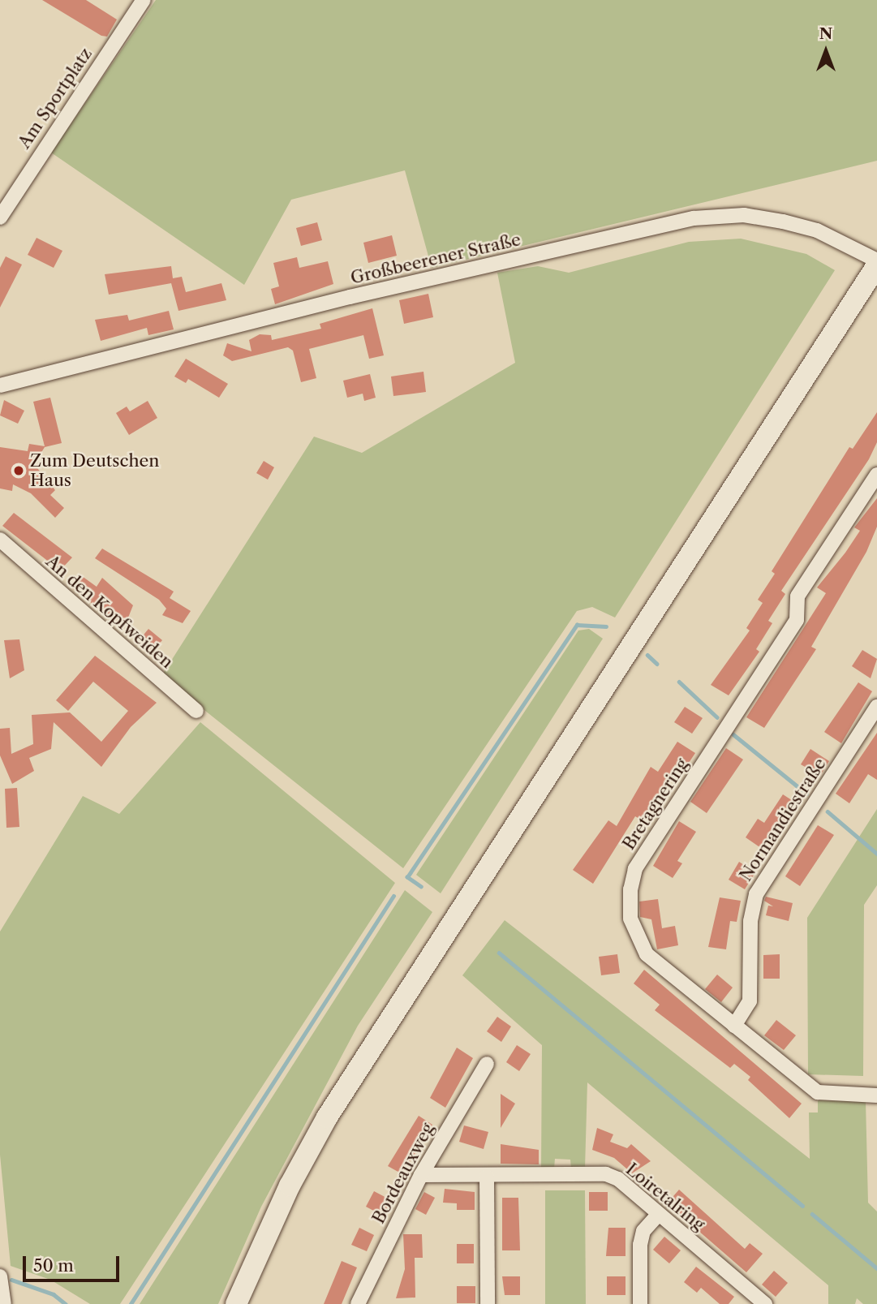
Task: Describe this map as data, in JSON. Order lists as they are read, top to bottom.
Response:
{
  "streets": {
    "street": [
      "Am Sportplatz",
      "Großbeerener Straße",
      "An den Kopfweiden",
      "Bretagnering",
      "Normandiestraße",
      "Bordeauxweg",
      "Loiretalring"
    ]
  },
  "crossings": [
    ["Bretagnering", "Normandiestraße"],
    ["Bordeauxweg", "Loiretalring"]
  ],
  "places": ["Zum Deutschen Haus"],
  "scale_bar": "50 m",
  "north": "top"
}
